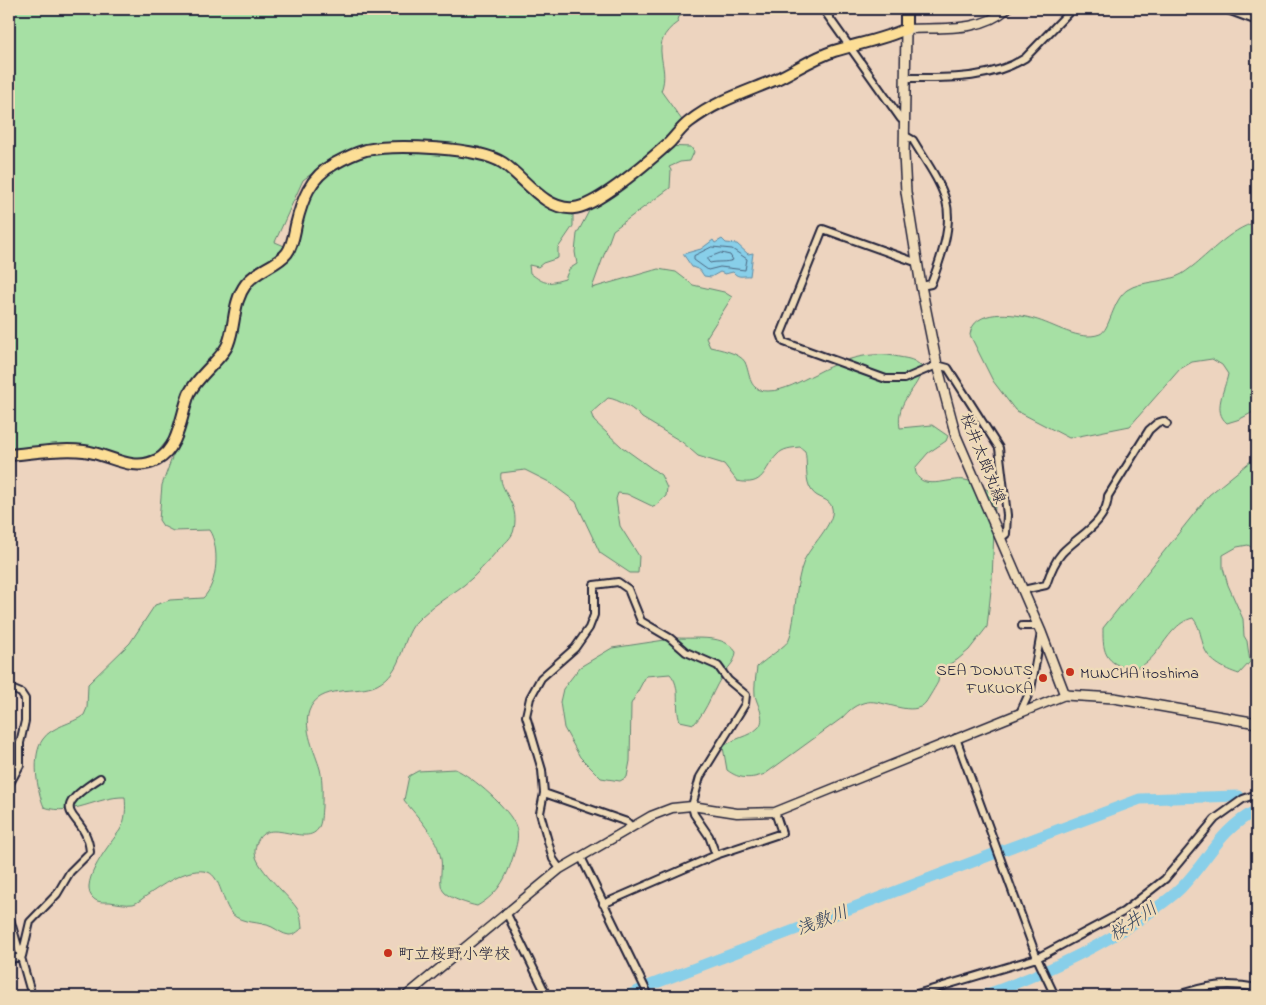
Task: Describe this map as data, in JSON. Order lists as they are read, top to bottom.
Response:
{
  "streets": {
    "main road": ["桜井太郎丸線"]
  },
  "water": ["浅敷川", "桜井川"],
  "places": ["MUNCHA itoshima", "SEA DONUTS FUKUOKA", "町立桜野小学校"]
}
